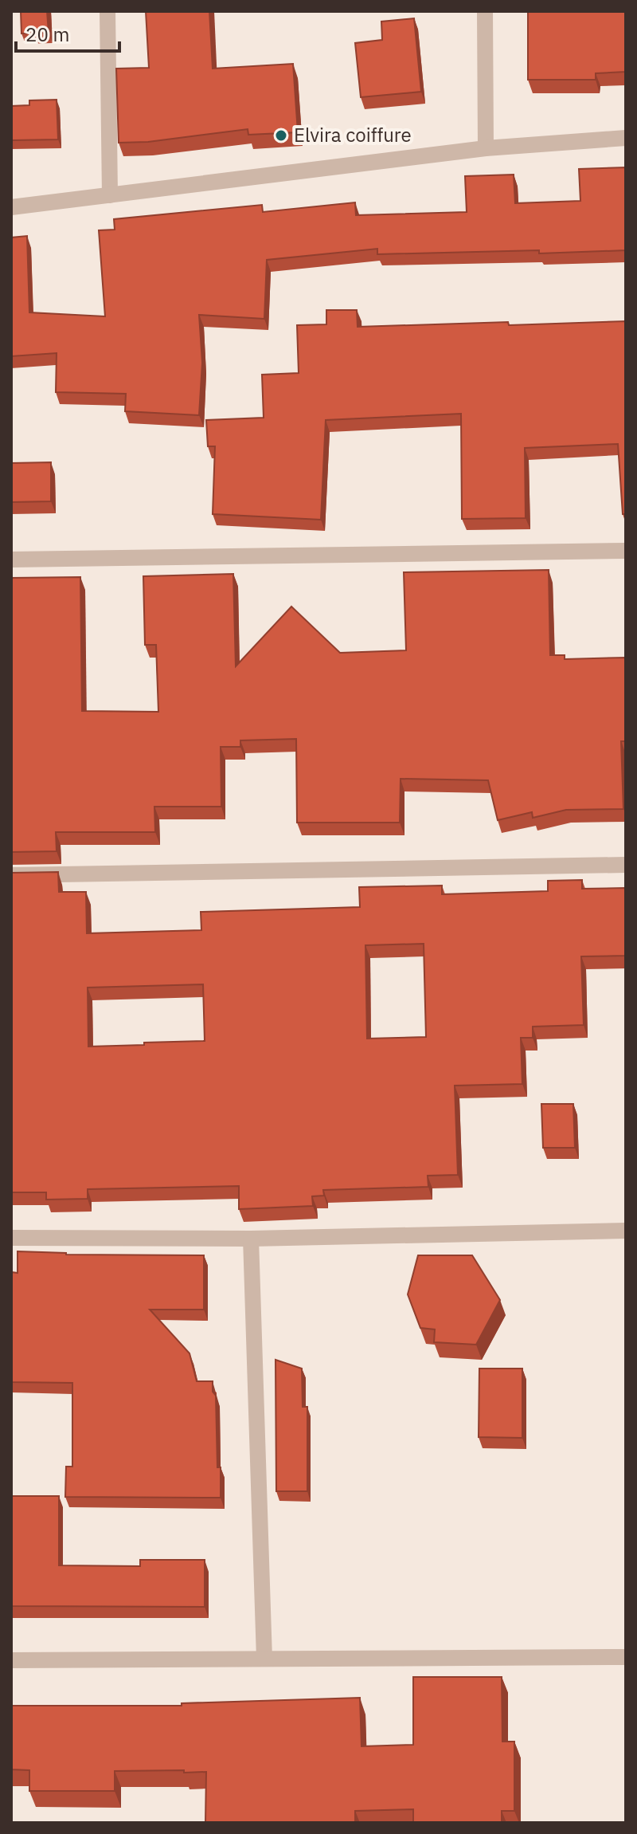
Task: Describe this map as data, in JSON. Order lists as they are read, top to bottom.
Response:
{
  "places": ["Elvira coiffure"],
  "scale_bar": "20 m"
}
